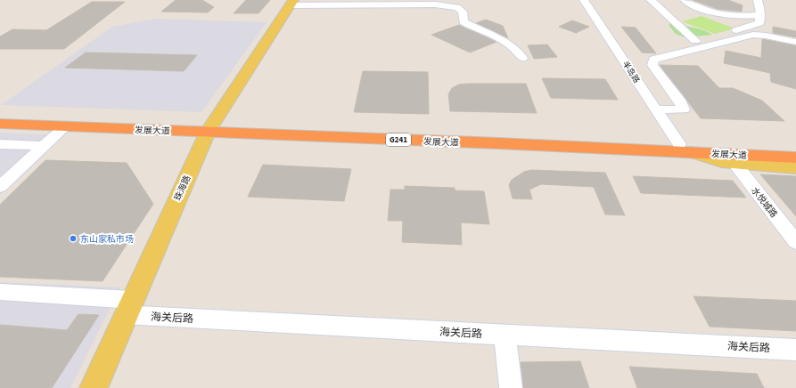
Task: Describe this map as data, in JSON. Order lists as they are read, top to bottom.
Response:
{
  "streets": {
    "highway": ["发展大道", "G241"],
    "main road": ["珠海路"],
    "street": ["半岛路", "水悦城路", "海关后路"]
  },
  "crossings": [
    ["半岛路", "发展大道"],
    ["发展大道", "珠海路"],
    ["珠海路", "海关后路"]
  ],
  "places": ["东山家私市场"]
}
